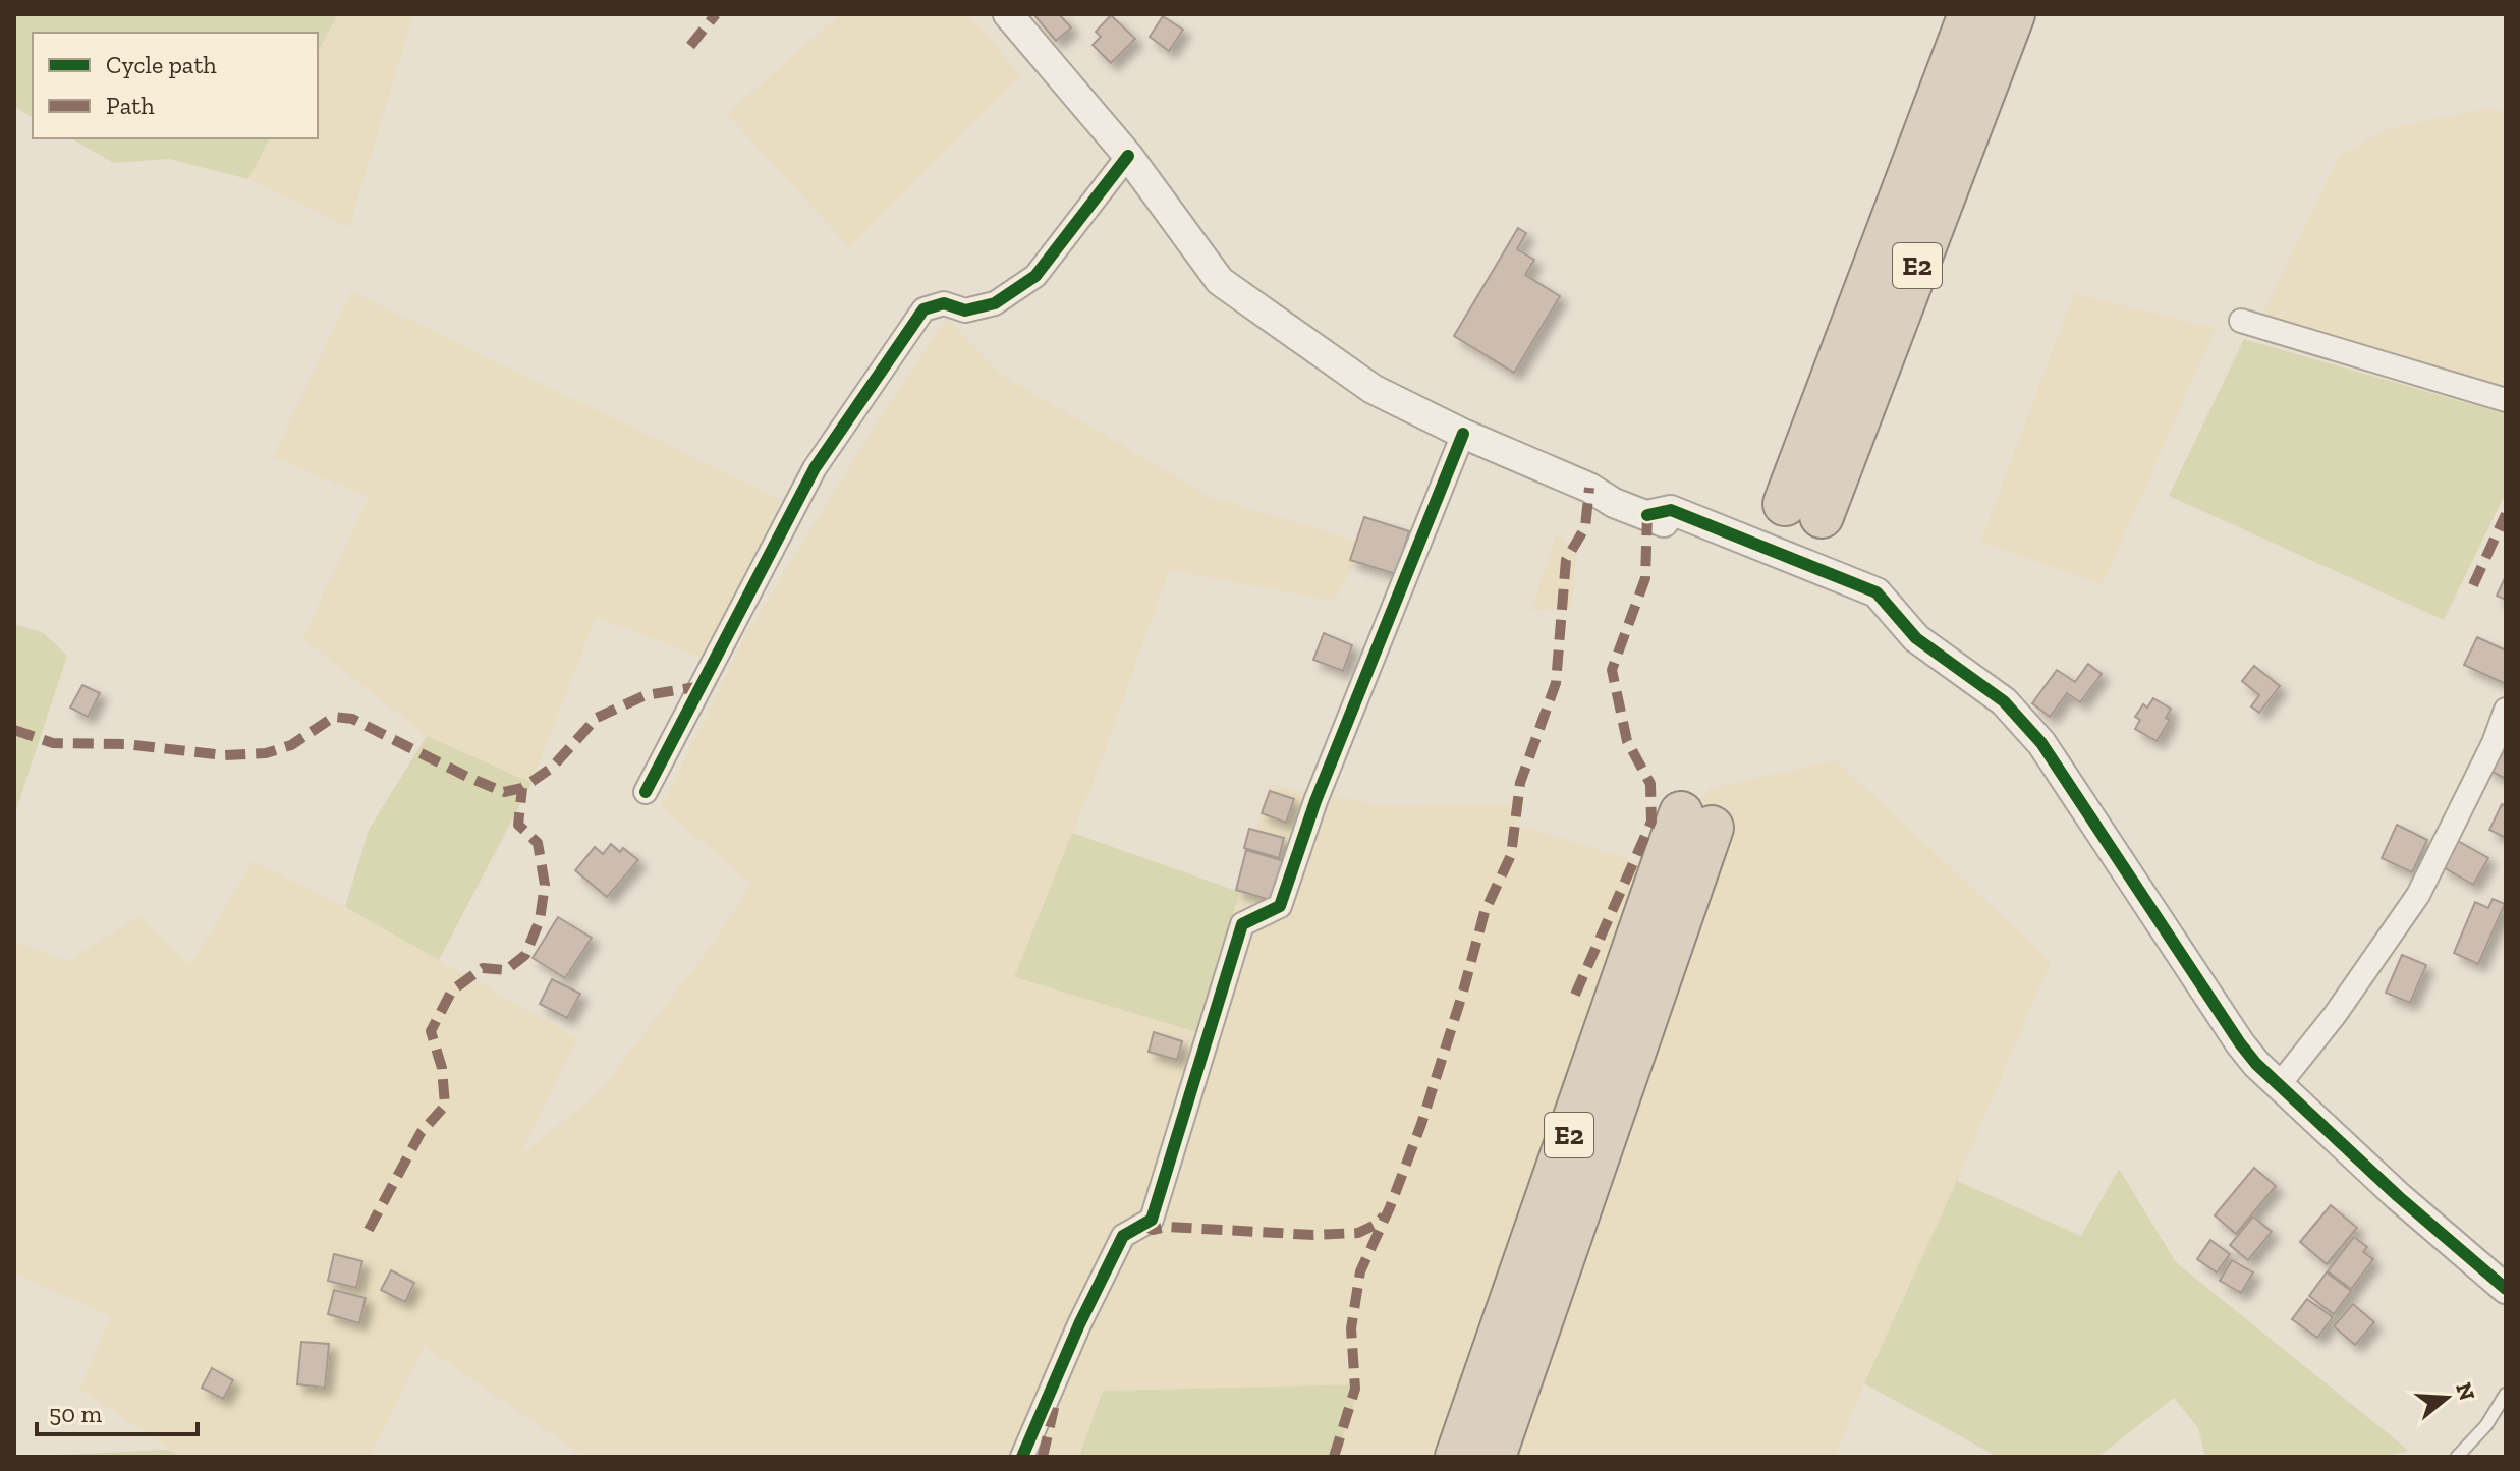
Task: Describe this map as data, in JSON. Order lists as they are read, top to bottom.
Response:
{
  "streets": {
    "highway": ["E2"]
  },
  "legend": ["Cycle path", "Path"],
  "scale_bar": "50 m",
  "north": "right"
}
